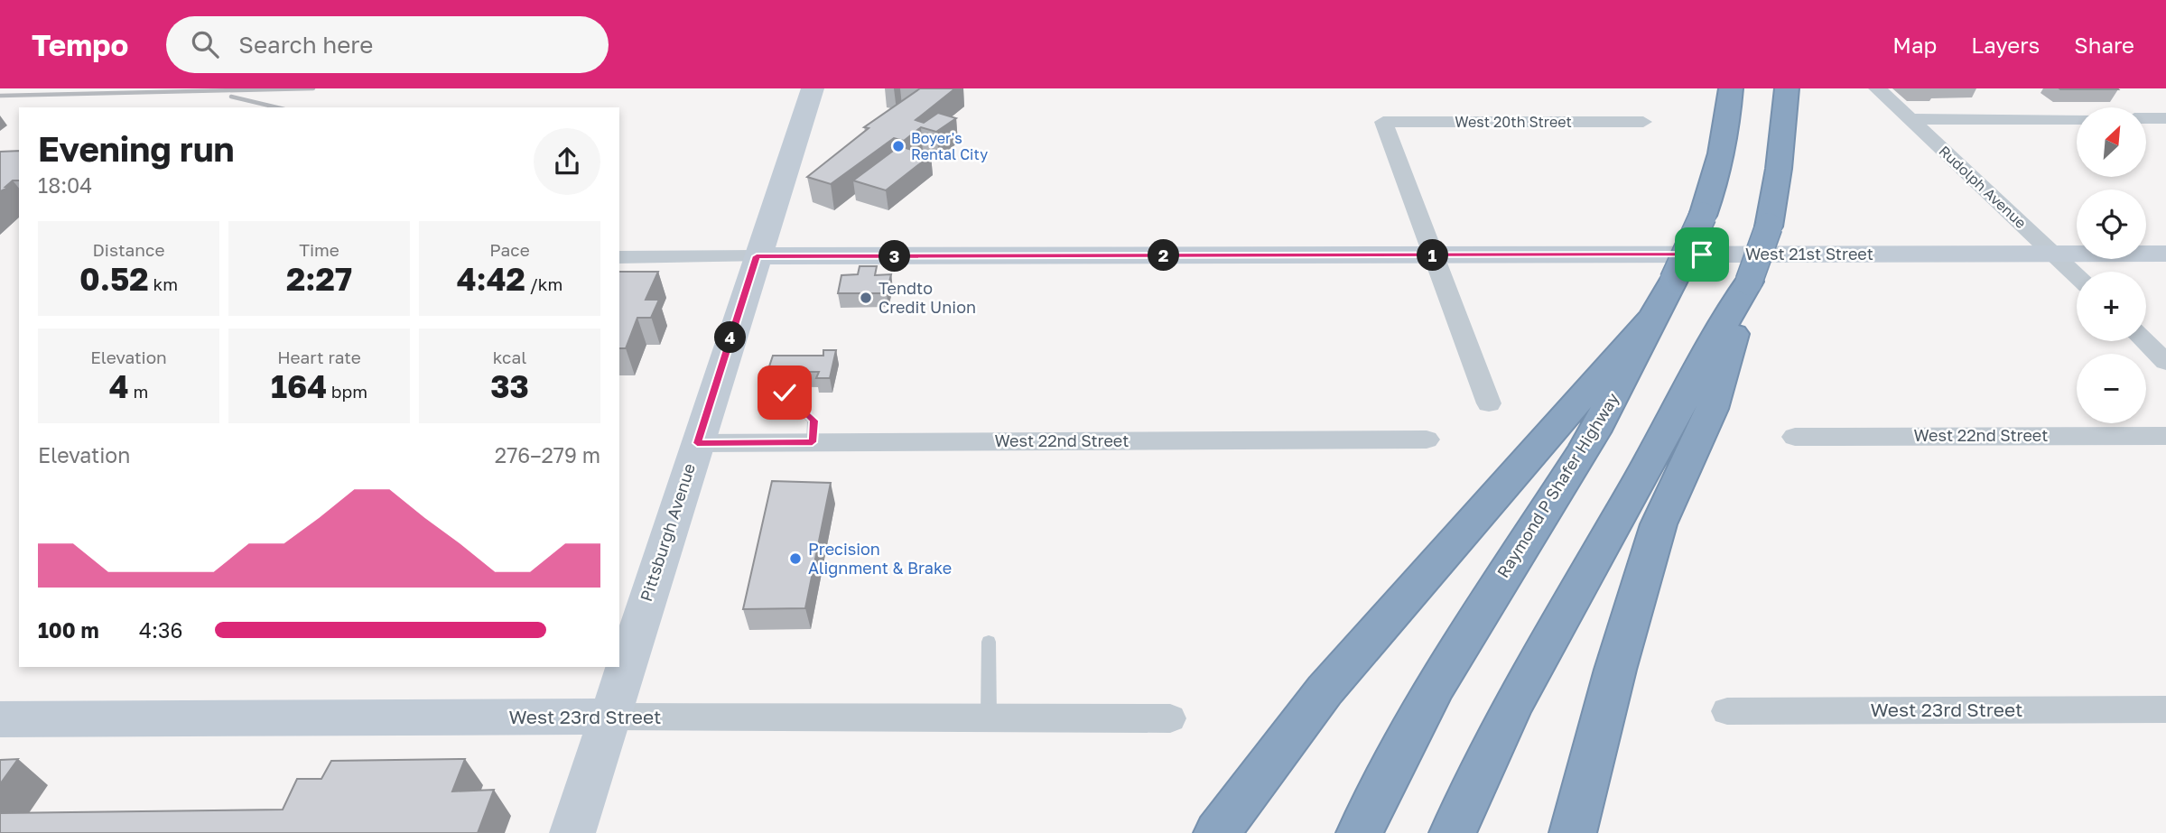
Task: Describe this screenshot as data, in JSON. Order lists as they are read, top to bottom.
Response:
{
  "streets": {
    "highway": ["Raymond P Shafer Highway"],
    "street": [
      "West 20th Street",
      "Rudolph Avenue",
      "West 21st Street",
      "West 22nd Street",
      "Pittsburgh Avenue",
      "West 23rd Street"
    ]
  },
  "crossings": [
    ["West 20th Street", "West 21st Street"],
    ["Rudolph Avenue", "West 21st Street"],
    ["West 21st Street", "Pittsburgh Avenue"],
    ["West 22nd Street", "Pittsburgh Avenue"],
    ["Pittsburgh Avenue", "West 23rd Street"]
  ],
  "places": ["Boyer's Rental City", "Tendto Credit Union", "Precision Alignment & Brake"],
  "north": "top right",
  "page": {
    "header": "Tempo",
    "search": "Search here",
    "nav": ["Map", "Layers", "Share"],
    "map_buttons": ["+", "−"],
    "heading": ["Evening run", "18:04"],
    "stats": [
      ["Distance", "0.52 km"],
      ["Time", "2:27"],
      ["Pace", "4:42 /km"],
      ["Elevation", "4 m"],
      ["Heart rate", "164 bpm"],
      ["kcal", "33"]
    ],
    "pins": [
      "1",
      "2",
      "3",
      "4"
    ],
    "chart": ["Elevation", "276–279 m"],
    "list": [
      {
        "name": "100 m",
        "note": "4:36"
      }
    ]
  }
}
